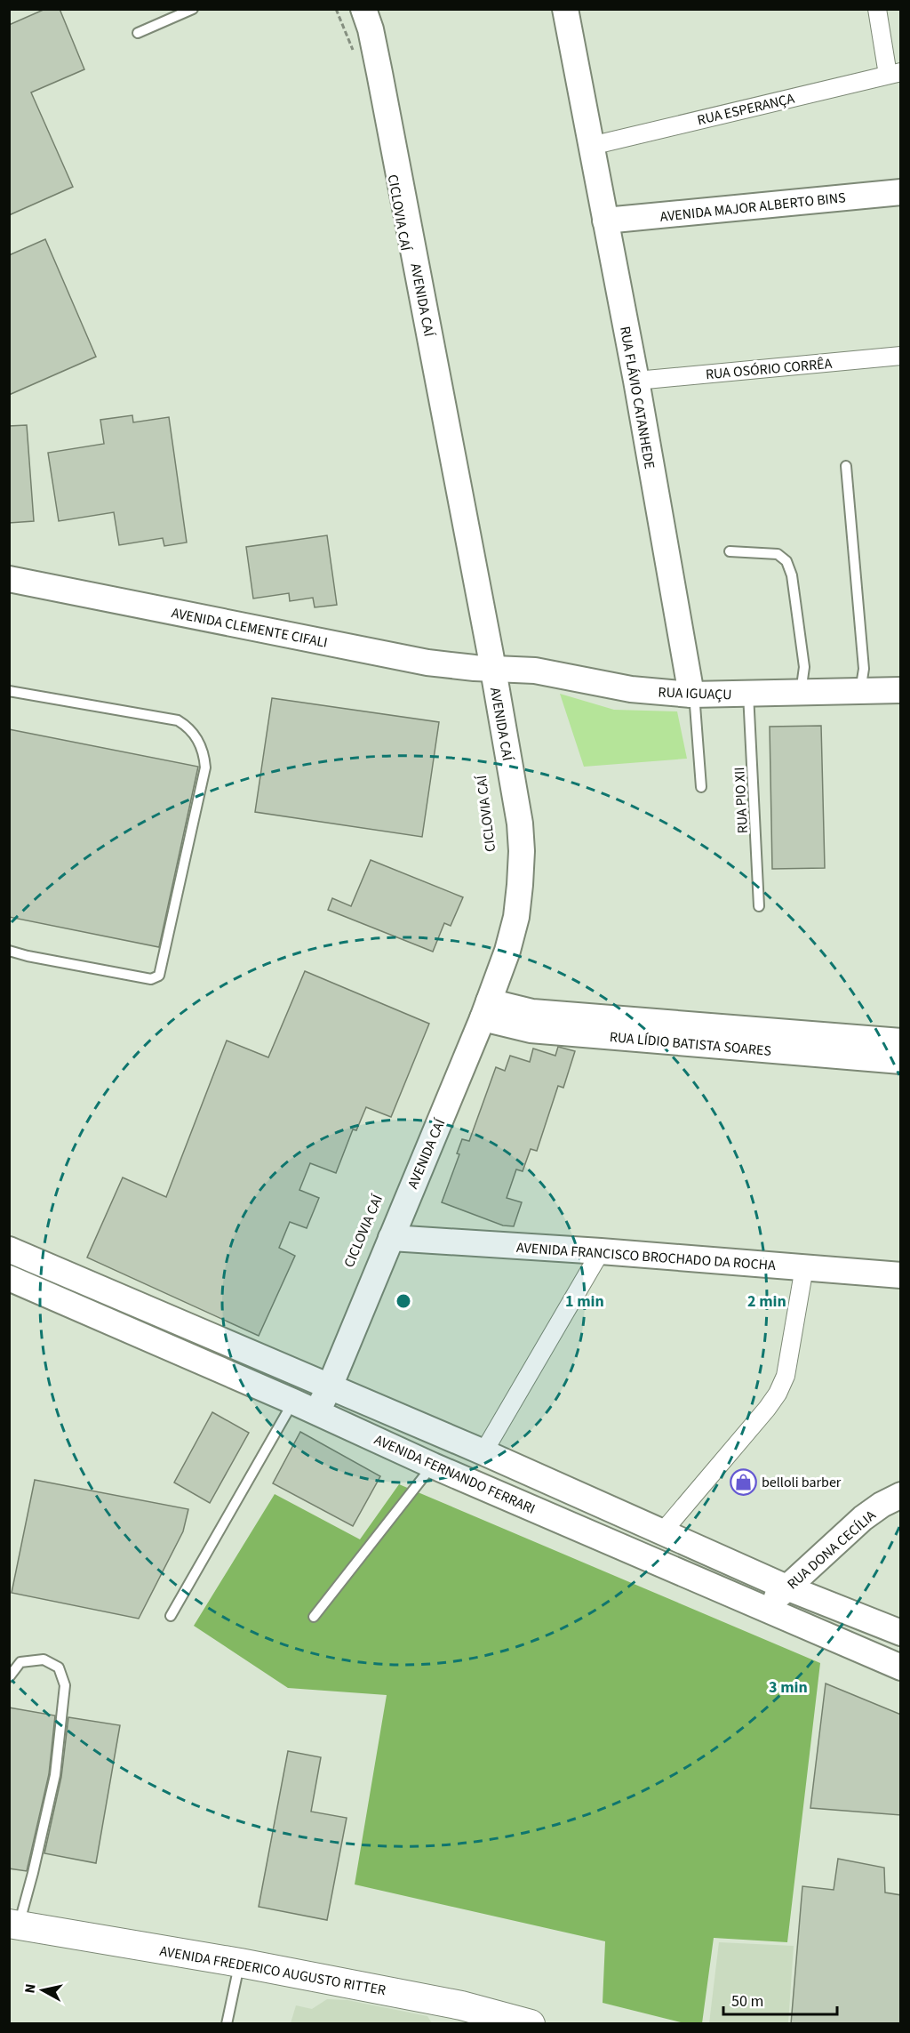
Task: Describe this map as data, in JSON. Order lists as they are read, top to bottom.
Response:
{
  "streets": {
    "main road": [
      "AVENIDA MAJOR ALBERTO BINS",
      "AVENIDA CAÍ",
      "RUA FLÁVIO CATANHEDE",
      "AVENIDA CLEMENTE CIFALI",
      "RUA IGUAÇU",
      "RUA LÍDIO BATISTA SOARES",
      "AVENIDA FRANCISCO BROCHADO DA ROCHA",
      "AVENIDA FERNANDO FERRARI",
      "RUA DONA CECÍLIA",
      "AVENIDA FREDERICO AUGUSTO RITTER"
    ],
    "street": ["RUA ESPERANÇA", "RUA OSÓRIO CORRÊA"],
    "lane": ["RUA PIO XII"]
  },
  "crossings": [
    ["RUA ESPERANÇA", "RUA FLÁVIO CATANHEDE"],
    ["AVENIDA MAJOR ALBERTO BINS", "RUA FLÁVIO CATANHEDE"],
    ["AVENIDA CAÍ", "AVENIDA CLEMENTE CIFALI"],
    ["AVENIDA CAÍ", "RUA IGUAÇU"],
    ["AVENIDA CAÍ", "RUA LÍDIO BATISTA SOARES"],
    ["AVENIDA CAÍ", "AVENIDA FRANCISCO BROCHADO DA ROCHA"],
    ["AVENIDA CAÍ", "AVENIDA FERNANDO FERRARI"],
    ["RUA OSÓRIO CORRÊA", "RUA FLÁVIO CATANHEDE"],
    ["RUA FLÁVIO CATANHEDE", "RUA IGUAÇU"],
    ["AVENIDA CLEMENTE CIFALI", "RUA IGUAÇU"],
    ["RUA IGUAÇU", "RUA PIO XII"],
    ["AVENIDA FERNANDO FERRARI", "RUA DONA CECÍLIA"]
  ],
  "places": {
    "shop": ["belloli barber"]
  },
  "scale_bar": "50 m",
  "north": "left",
  "rings": ["1 min", "2 min", "3 min"]
}
